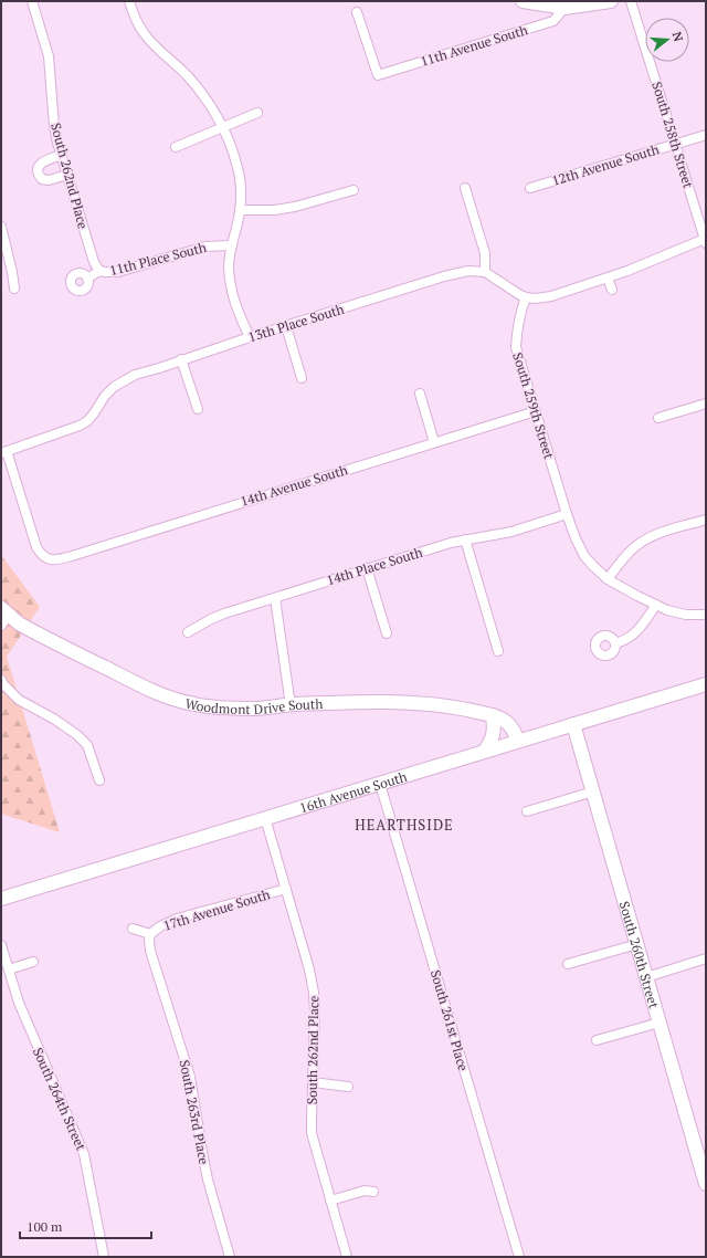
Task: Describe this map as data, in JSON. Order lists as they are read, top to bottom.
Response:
{
  "streets": {
    "main road": ["Woodmont Drive South", "16th Avenue South", "South 260th Street"],
    "street": [
      "11th Avenue South",
      "South 258th Street",
      "12th Avenue South",
      "South 262nd Place",
      "11th Place South",
      "13th Place South",
      "South 259th Street",
      "14th Avenue South",
      "14th Place South",
      "17th Avenue South",
      "South 261st Place",
      "South 264th Street",
      "South 263rd Place"
    ]
  },
  "crossings": [
    ["South 258th Street", "12th Avenue South"],
    ["South 262nd Place", "11th Place South"],
    ["South 262nd Place", "16th Avenue South"],
    ["South 262nd Place", "17th Avenue South"],
    ["13th Place South", "14th Avenue South"],
    ["South 259th Street", "14th Avenue South"],
    ["South 259th Street", "14th Place South"],
    ["Woodmont Drive South", "16th Avenue South"],
    ["16th Avenue South", "South 260th Street"],
    ["16th Avenue South", "South 261st Place"],
    ["17th Avenue South", "South 263rd Place"]
  ],
  "districts": ["HEARTHSIDE"],
  "scale_bar": "100 m",
  "north": "right"
}
